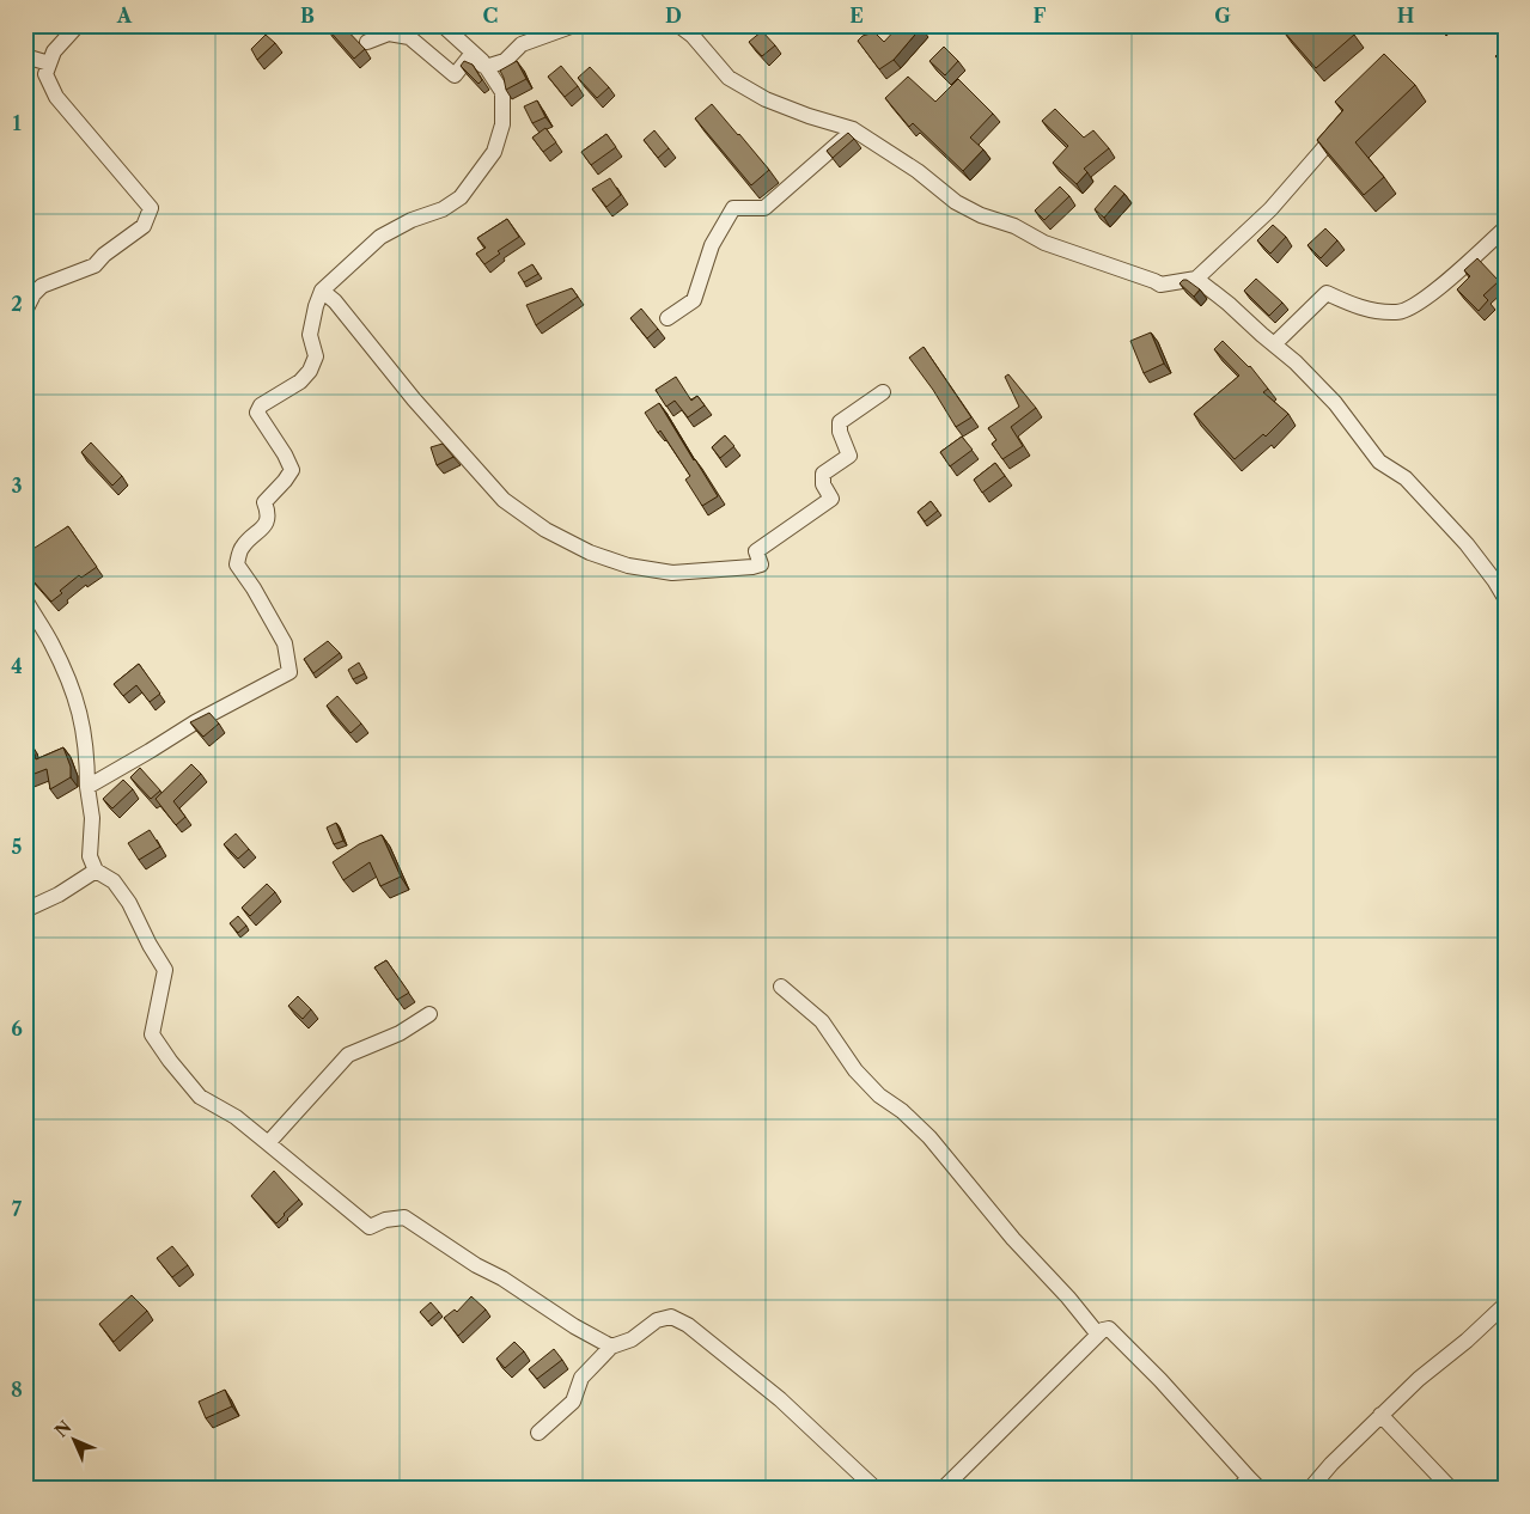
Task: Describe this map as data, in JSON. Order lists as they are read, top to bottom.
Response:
{
  "north": "top left",
  "grid": {
    "columns": [
      "A",
      "B",
      "C",
      "D",
      "E",
      "F",
      "G",
      "H"
    ],
    "rows": [
      "1",
      "2",
      "3",
      "4",
      "5",
      "6",
      "7",
      "8"
    ]
  }
}
